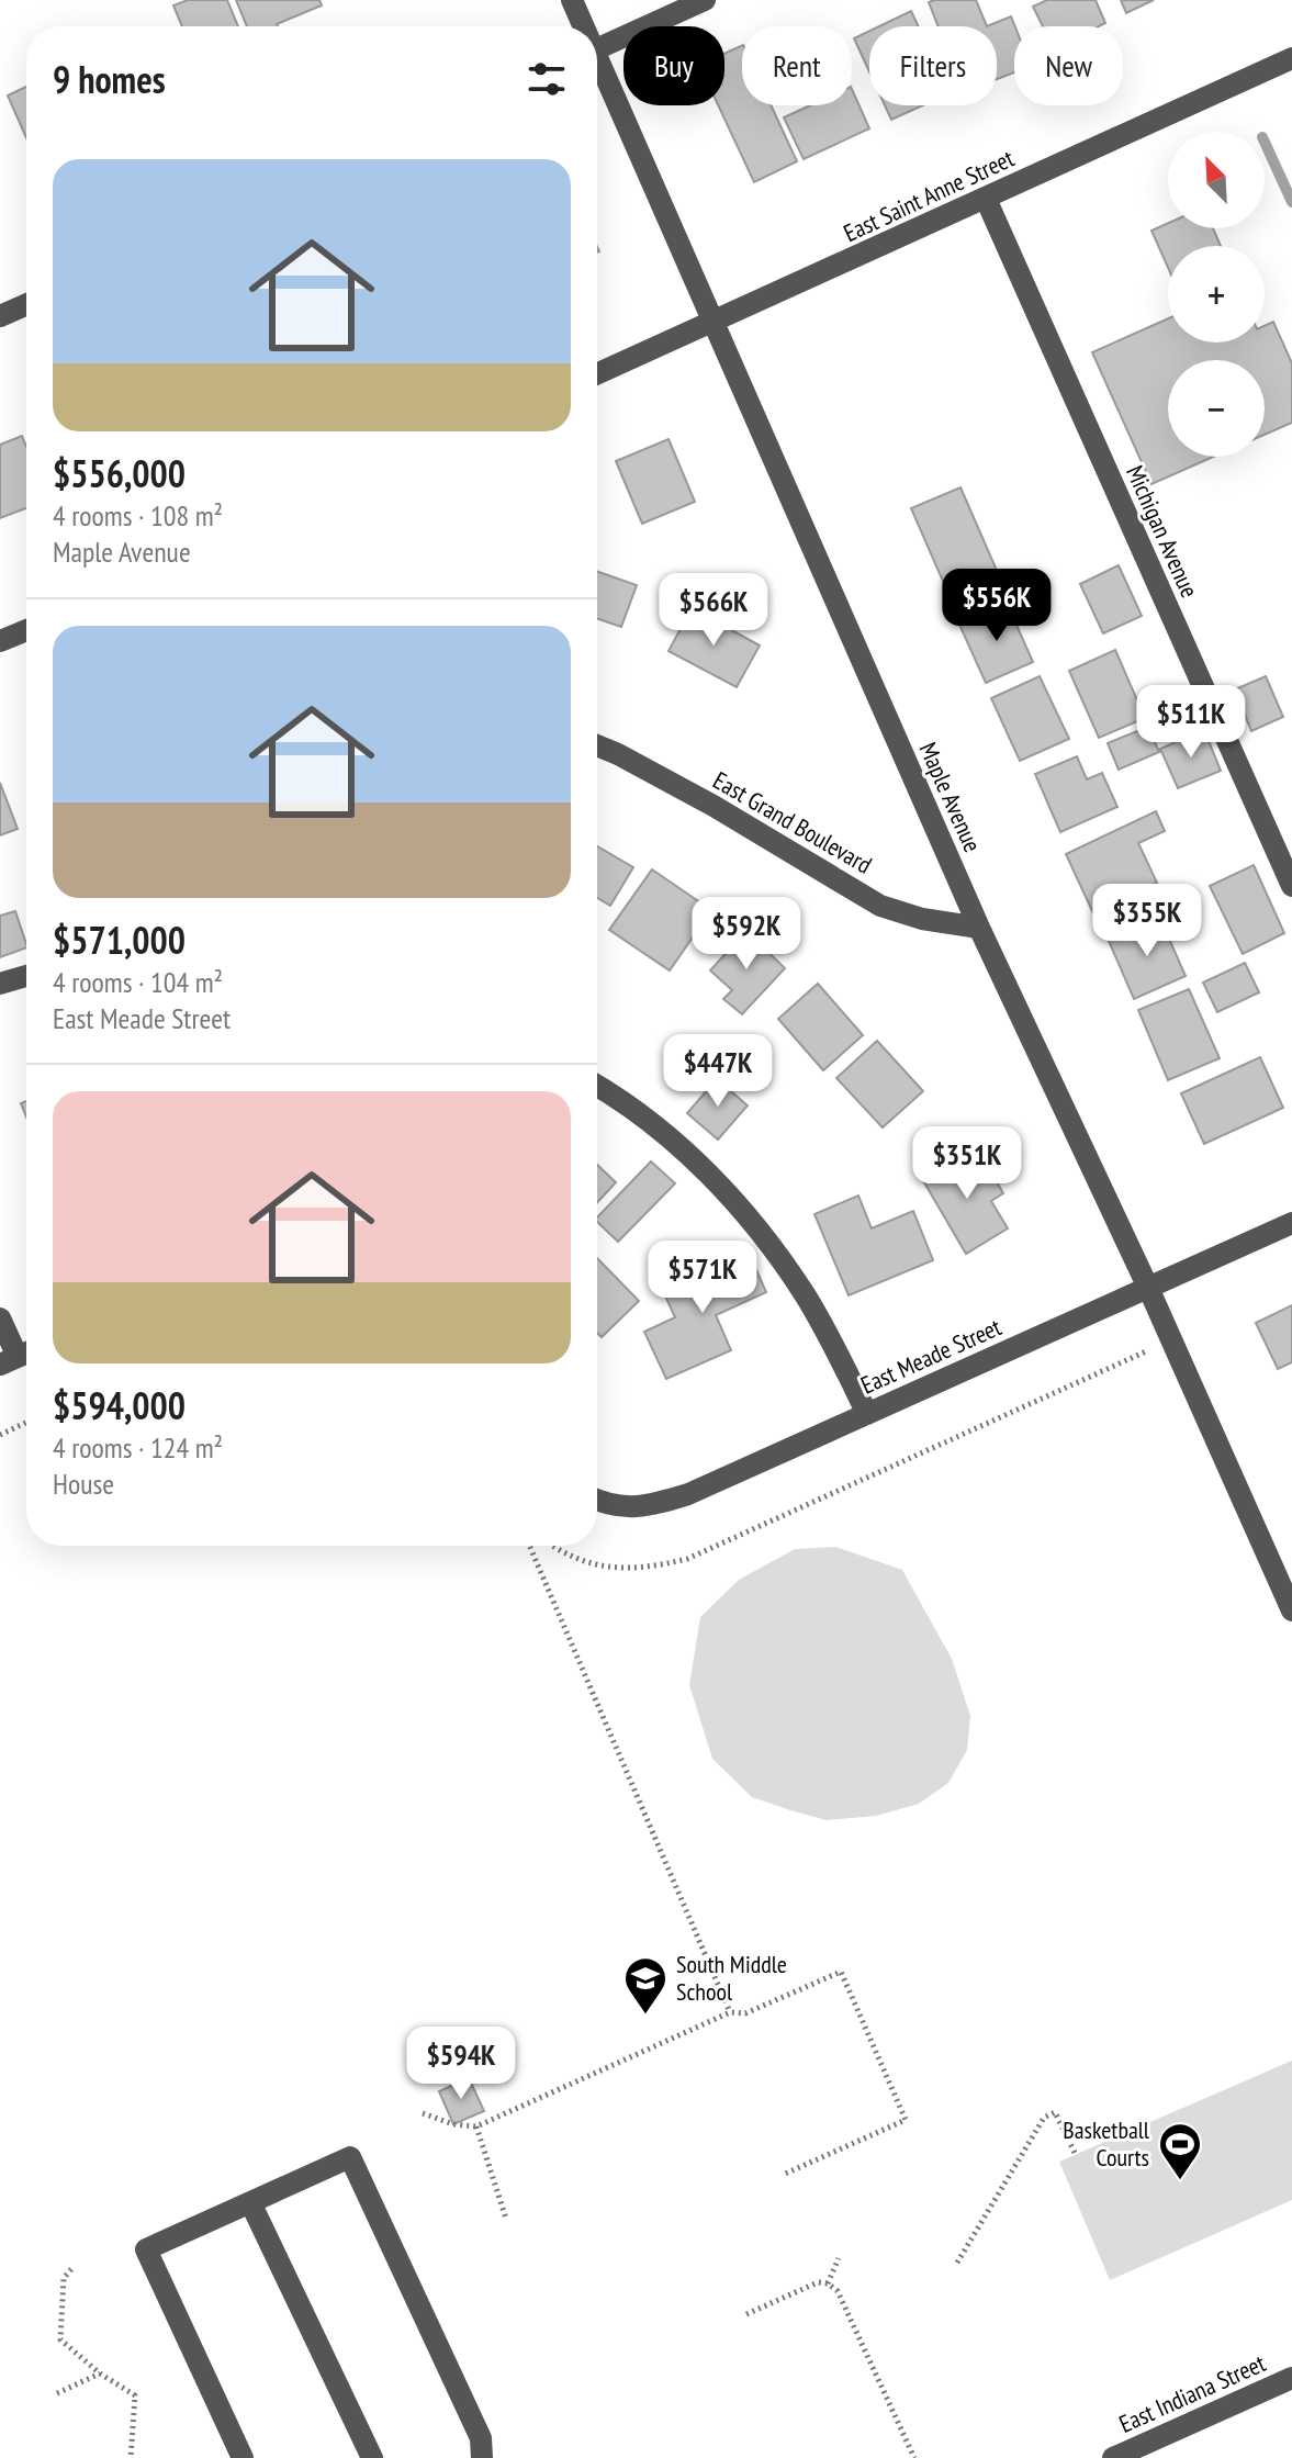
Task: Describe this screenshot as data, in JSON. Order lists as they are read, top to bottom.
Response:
{
  "streets": {
    "street": [
      "East Saint Anne Street",
      "Michigan Avenue",
      "Maple Avenue",
      "East Grand Boulevard",
      "East Meade Street",
      "East Indiana Street"
    ]
  },
  "crossings": [
    ["East Saint Anne Street", "Michigan Avenue"],
    ["East Saint Anne Street", "Maple Avenue"],
    ["Maple Avenue", "East Grand Boulevard"],
    ["Maple Avenue", "East Meade Street"]
  ],
  "places": {
    "school or university": ["South Middle School"],
    "sports": ["Basketball Courts"]
  },
  "north": "top left",
  "page": {
    "chip": [
      "Buy",
      "Rent",
      "Filters",
      "New"
    ],
    "heading": "9 homes",
    "map_buttons": ["+", "−"],
    "list": [
      {
        "name": "$556,000",
        "note": "4 rooms · 108 m² · Maple Avenue"
      },
      {
        "name": "$571,000",
        "note": "4 rooms · 104 m² · East Meade Street"
      },
      {
        "name": "$594,000",
        "note": "4 rooms · 124 m² · House"
      }
    ],
    "price": [
      "$556K",
      "$566K",
      "$511K",
      "$355K",
      "$592K",
      "$447K",
      "$351K",
      "$571K",
      "$594K"
    ]
  }
}
